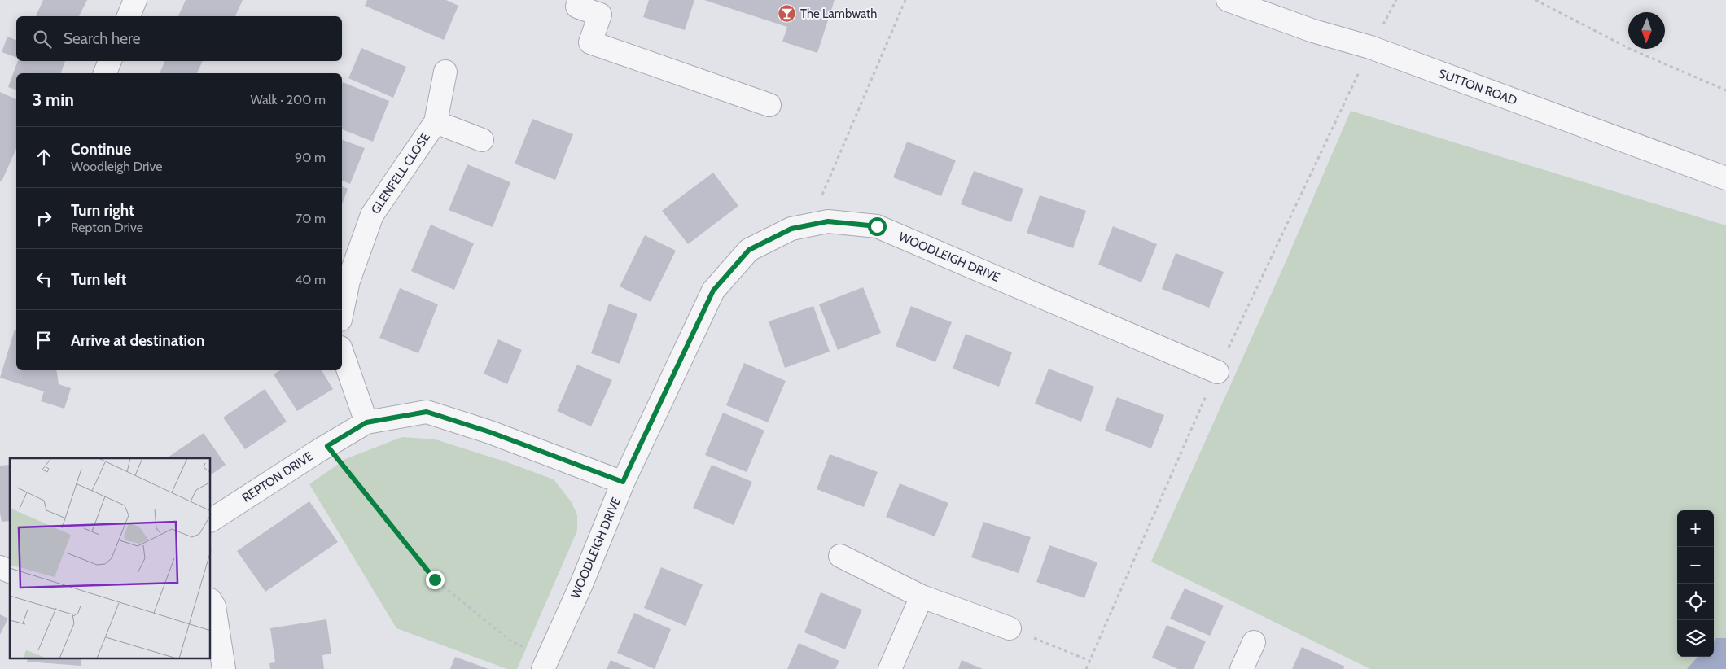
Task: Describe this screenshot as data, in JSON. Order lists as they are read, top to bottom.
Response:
{
  "streets": {
    "street": [
      "SUTTON ROAD",
      "GLENFELL CLOSE",
      "WOODLEIGH DRIVE",
      "REPTON DRIVE"
    ]
  },
  "crossings": [
    ["WOODLEIGH DRIVE", "REPTON DRIVE"]
  ],
  "places": {
    "bar": ["The Lambwath"]
  },
  "north": "bottom",
  "page": {
    "search": "Search here",
    "heading": ["3 min", "Walk · 200 m"],
    "list": [
      ["Continue", "Woodleigh Drive", "90 m"],
      ["Turn right", "Repton Drive", "70 m"],
      ["Turn left", "40 m"],
      "Arrive at destination"
    ],
    "map_buttons": ["+", "−"]
  }
}
